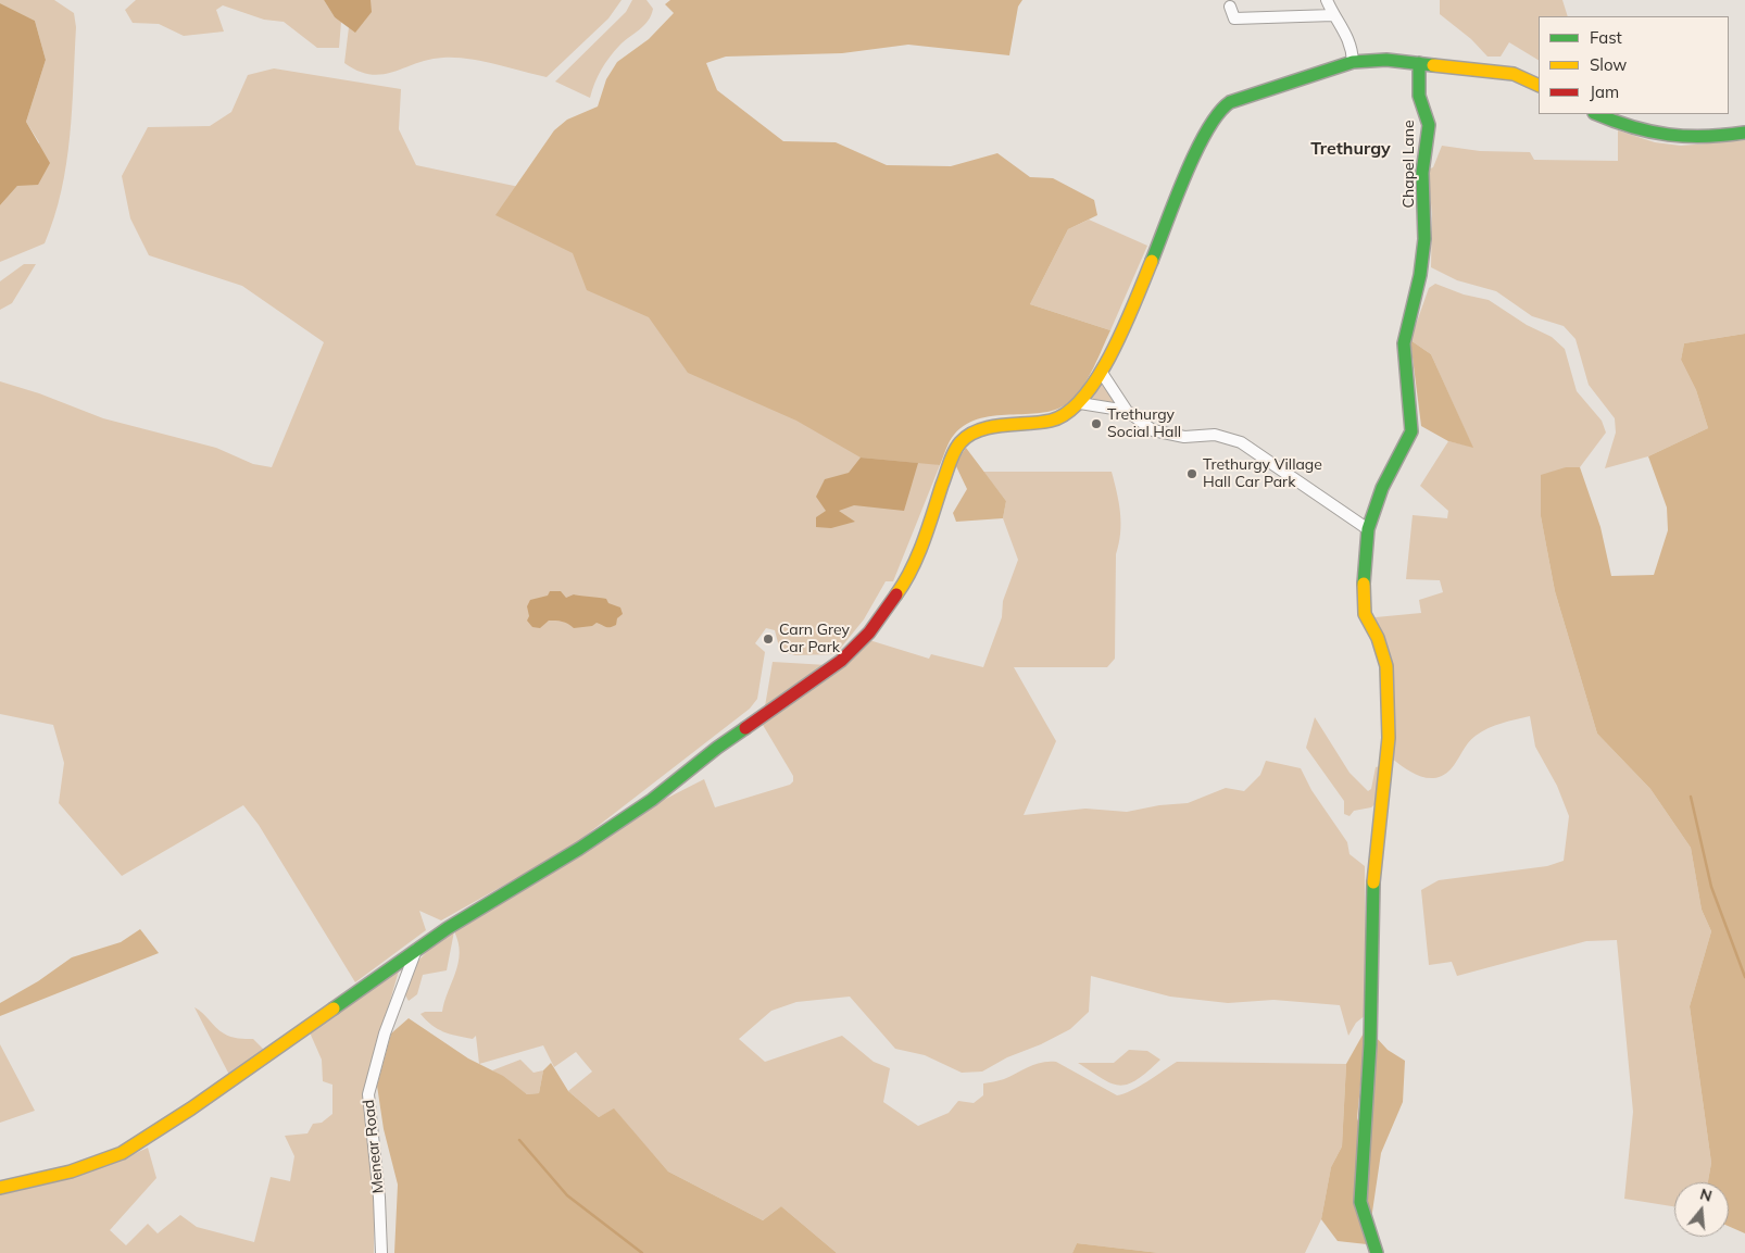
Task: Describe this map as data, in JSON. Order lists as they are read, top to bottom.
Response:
{
  "streets": {
    "street": ["Chapel Lane", "Menear Road"]
  },
  "districts": ["Trethurgy"],
  "places": ["Trethurgy Social Hall", "Trethurgy Village Hall Car Park", "Carn Grey Car Park"],
  "legend": ["Fast", "Slow", "Jam"],
  "north": "top"
}
